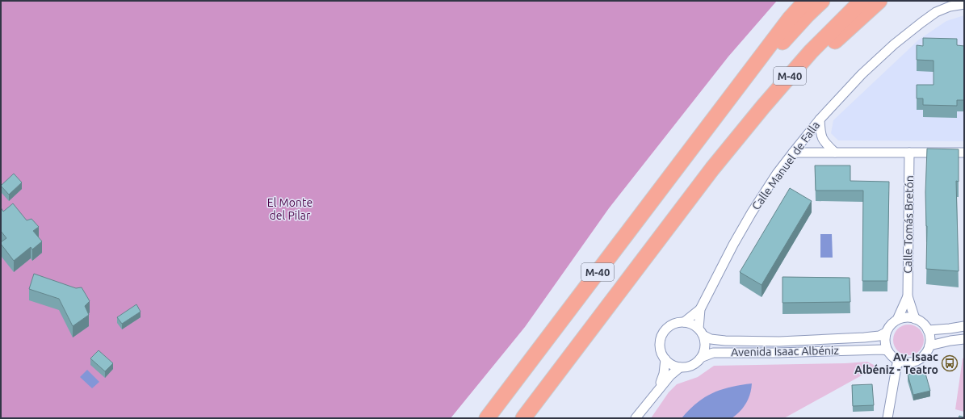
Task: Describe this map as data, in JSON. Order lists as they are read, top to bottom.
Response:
{
  "streets": {
    "highway": ["M-40"],
    "street": ["Calle Manuel de Falla", "Calle Tomás Bretón", "Avenida Isaac Albéniz"]
  },
  "crossings": [
    ["Calle Manuel de Falla", "Avenida Isaac Albéniz"],
    ["Calle Tomás Bretón", "Avenida Isaac Albéniz"]
  ],
  "parks": ["El Monte del Pilar"],
  "places": {
    "bus stop": ["Av. Isaac Albéniz - Teatro"]
  }
}
